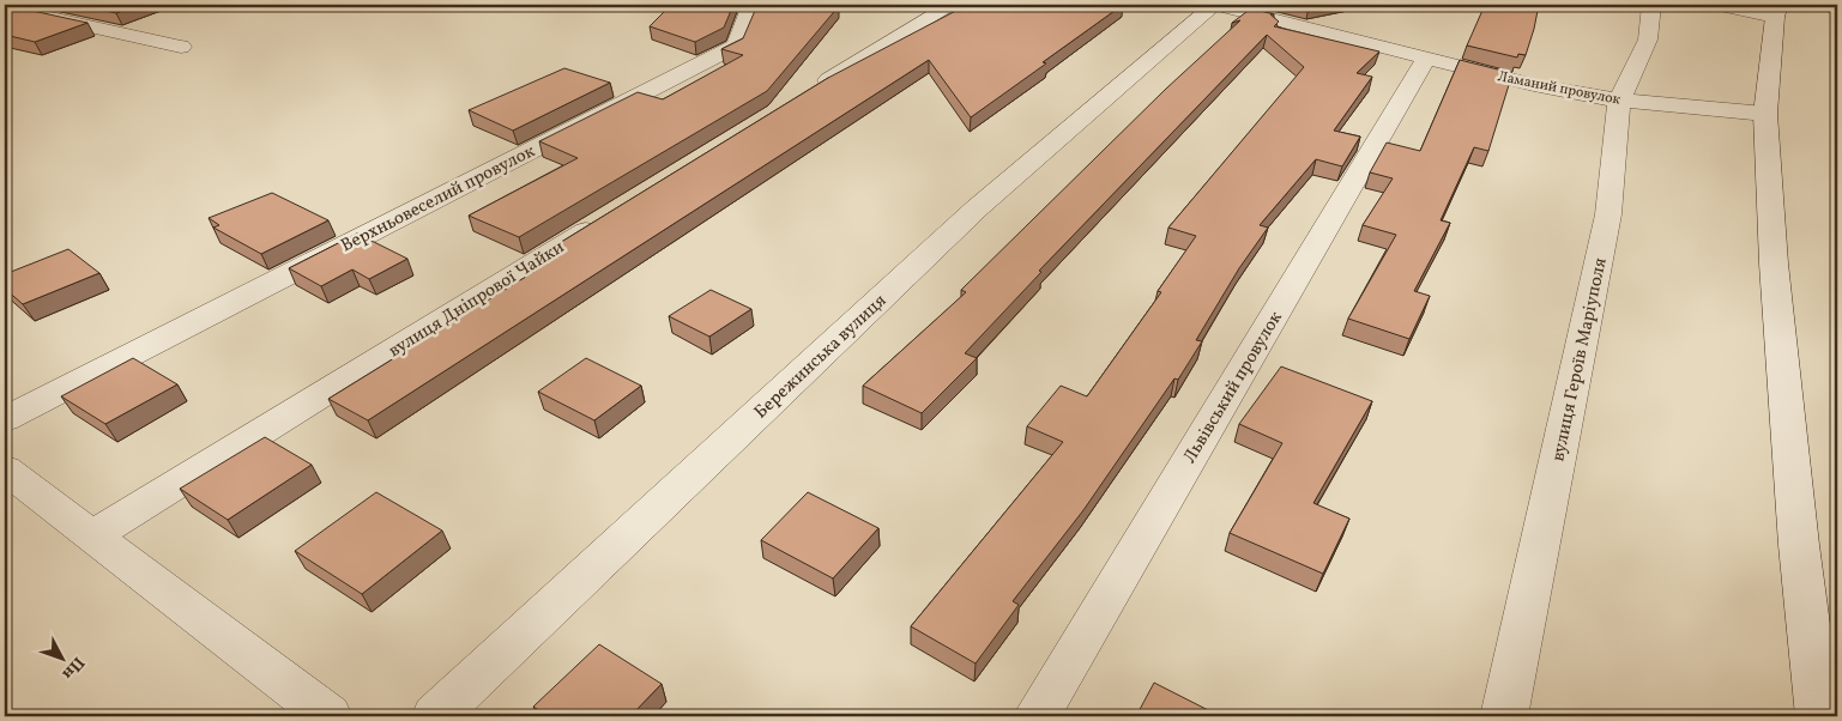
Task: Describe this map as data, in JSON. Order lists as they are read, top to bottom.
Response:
{
  "streets": {
    "street": [
      "Ламаний провулок",
      "Верхньовеселий провулок",
      "вулиця Дніпрової Чайки",
      "Бережинська вулиця",
      "вулиця Героїв Маріуполя",
      "Львівський провулок"
    ]
  },
  "crossings": [
    ["Ламаний провулок", "Бережинська вулиця"],
    ["Ламаний провулок", "вулиця Героїв Маріуполя"],
    ["Ламаний провулок", "Львівський провулок"]
  ],
  "north": "bottom right"
}
